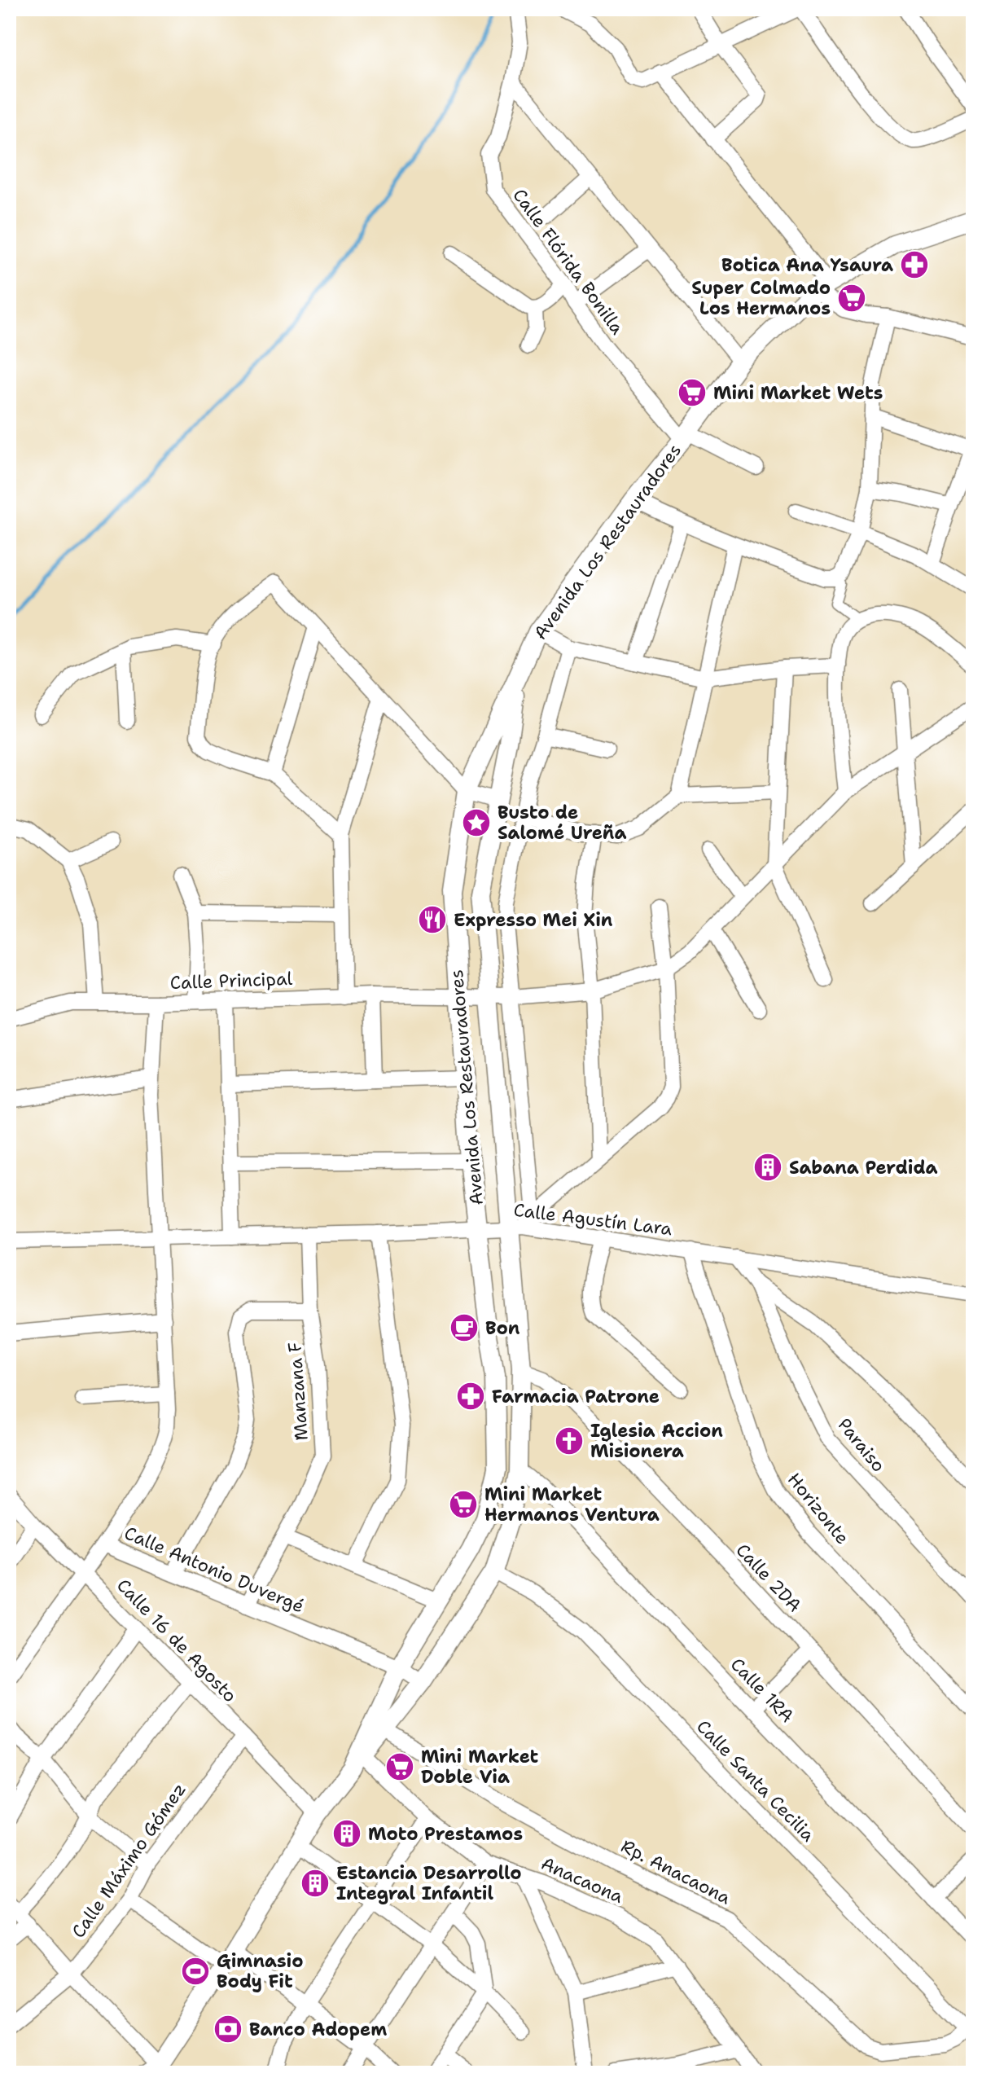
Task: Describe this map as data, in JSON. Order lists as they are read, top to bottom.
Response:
{
  "streets": {
    "street": [
      "Calle Flórida Bonilla",
      "Avenida Los Restauradores",
      "Calle Principal",
      "Calle Agustín Lara",
      "Manzana F",
      "Paraiso",
      "Horizonte",
      "Calle Antonio Duvergé",
      "Calle 2DA",
      "Calle 16 de Agosto",
      "Calle 1RA",
      "Calle Santa Cecilia",
      "Calle Máximo Gómez",
      "Rp. Anacaona",
      "Anacaona"
    ]
  },
  "crossings": [
    ["Calle Flórida Bonilla", "Avenida Los Restauradores"],
    ["Avenida Los Restauradores", "Calle Principal"],
    ["Avenida Los Restauradores", "Calle Agustín Lara"],
    ["Avenida Los Restauradores", "Calle Antonio Duvergé"],
    ["Avenida Los Restauradores", "Calle 16 de Agosto"],
    ["Avenida Los Restauradores", "Anacaona"],
    ["Calle Agustín Lara", "Manzana F"],
    ["Calle Agustín Lara", "Paraiso"],
    ["Calle Agustín Lara", "Horizonte"],
    ["Manzana F", "Calle Antonio Duvergé"],
    ["Calle Antonio Duvergé", "Calle 16 de Agosto"],
    ["Calle 16 de Agosto", "Calle Máximo Gómez"],
    ["Calle Santa Cecilia", "Rp. Anacaona"]
  ],
  "places": {
    "pharmacy": ["Botica Ana Ysaura", "Farmacia Patrone"],
    "supermarket": [
      "Super Colmado Los Hermanos",
      "Mini Market Wets",
      "Mini Market Hermanos Ventura",
      "Mini Market Doble Via"
    ],
    "place": ["Busto de Salomé Ureña"],
    "restaurant": ["Expresso Mei Xin"],
    "building": ["Sabana Perdida", "Moto Prestamos", "Estancia Desarrollo Integral Infantil"],
    "cafe": ["Bon"],
    "church": ["Iglesia Accion Misionera"],
    "sports": ["Gimnasio Body Fit"],
    "bank": ["Banco Adopem"]
  }
}
